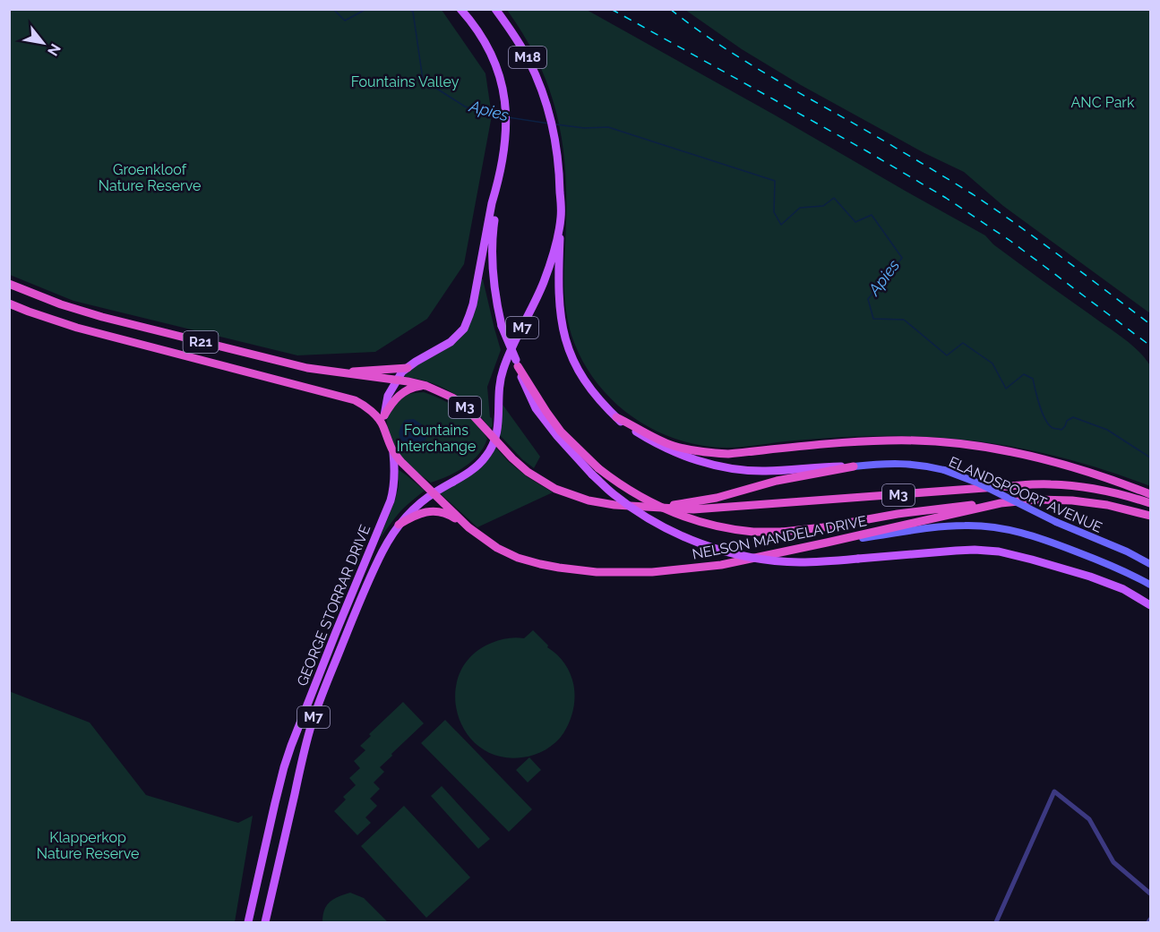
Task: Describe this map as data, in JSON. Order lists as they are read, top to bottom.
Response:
{
  "streets": {
    "highway": [
      "M7",
      "R21",
      "M3",
      "NELSON MANDELA DRIVE"
    ],
    "main road": ["M18", "ELANDSPOORT AVENUE", "GEORGE STORRAR DRIVE"]
  },
  "crossings": [
    ["M18", "M7"],
    ["M7", "R21"],
    ["M7", "M3"],
    ["M7", "NELSON MANDELA DRIVE"],
    ["M7", "GEORGE STORRAR DRIVE"],
    ["R21", "M3"],
    ["R21", "NELSON MANDELA DRIVE"],
    ["R21", "GEORGE STORRAR DRIVE"],
    ["M3", "NELSON MANDELA DRIVE"],
    ["M3", "GEORGE STORRAR DRIVE"],
    ["NELSON MANDELA DRIVE", "GEORGE STORRAR DRIVE"]
  ],
  "water": ["Apies"],
  "parks": [
    "Fountains Valley",
    "ANC Park",
    "Groenkloof Nature Reserve",
    "Fountains Interchange",
    "Klapperkop Nature Reserve"
  ],
  "north": "bottom right"
}
